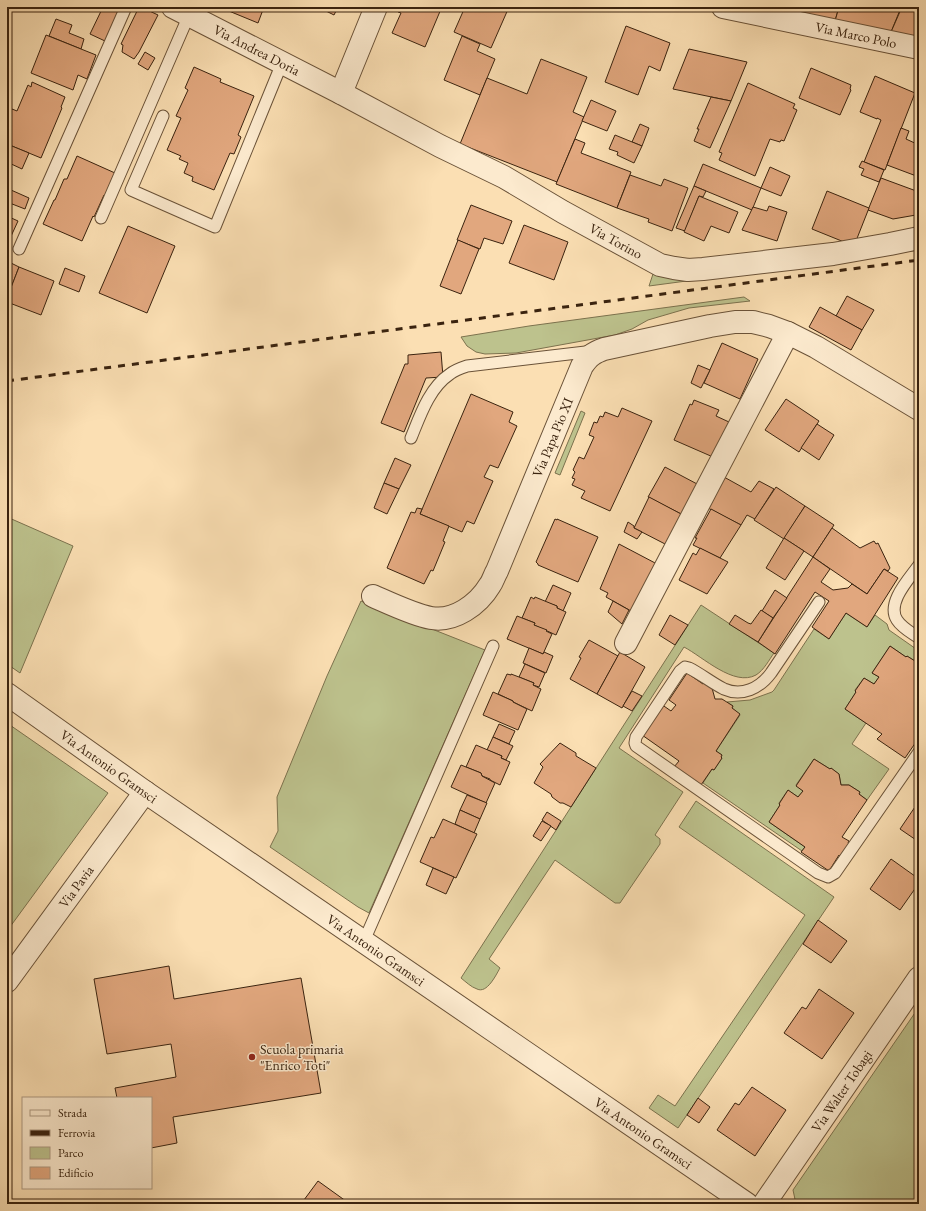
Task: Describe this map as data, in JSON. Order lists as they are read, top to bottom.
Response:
{
  "streets": {
    "street": [
      "Via Marco Polo",
      "Via Andrea Doria",
      "Via Torino",
      "Via Papa Pio XI",
      "Via Antonio Gramsci",
      "Via Pavia",
      "Via Walter Tobagi"
    ]
  },
  "crossings": [
    ["Via Andrea Doria", "Via Torino"],
    ["Via Antonio Gramsci", "Via Pavia"]
  ],
  "places": ["Scuola primaria \"Enrico Toti\""],
  "legend": [
    "Strada",
    "Ferrovia",
    "Parco",
    "Edificio"
  ]
}
